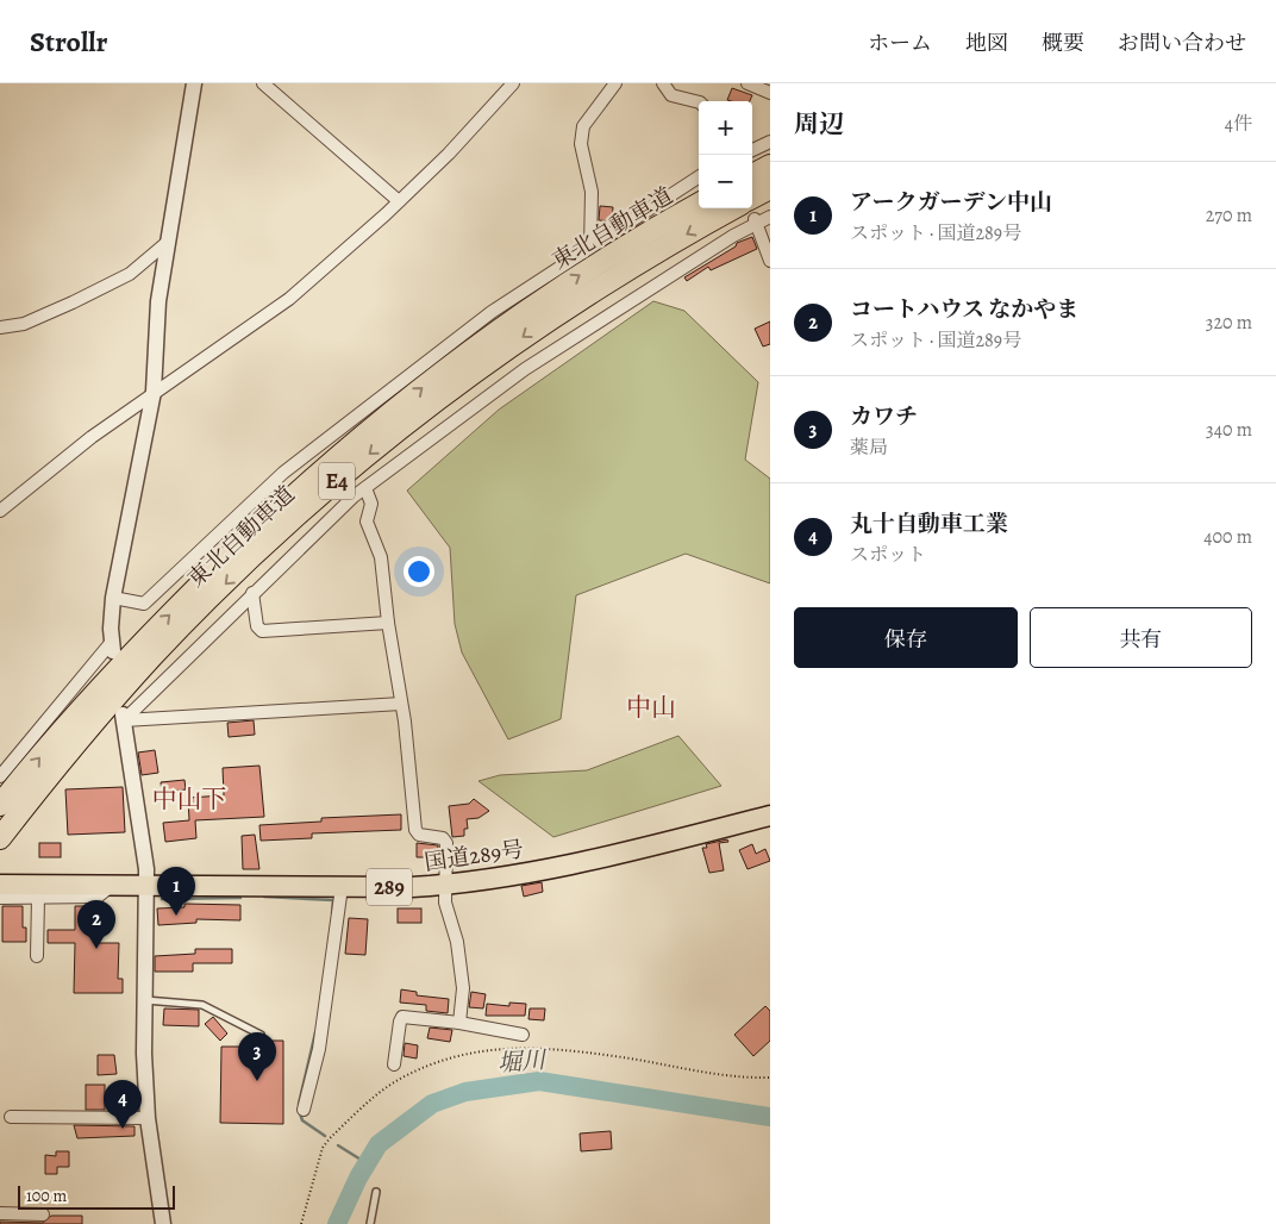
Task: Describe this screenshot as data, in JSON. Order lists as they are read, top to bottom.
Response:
{
  "streets": {
    "highway": [
      "東北自動車道",
      "E4",
      "国道289号",
      "289"
    ]
  },
  "districts": ["中山", "中山下"],
  "water": ["堀川"],
  "scale_bar": "100 m",
  "page": {
    "header": "Strollr",
    "nav": [
      "ホーム",
      "地図",
      "概要",
      "お問い合わせ"
    ],
    "heading": ["周辺", "4件"],
    "map_buttons": ["+", "−"],
    "list": [
      {
        "mark": "1",
        "name": "アークガーデン中山",
        "note": "スポット · 国道289号",
        "value": "270 m"
      },
      {
        "mark": "2",
        "name": "コートハウス なかやま",
        "note": "スポット · 国道289号",
        "value": "320 m"
      },
      {
        "mark": "3",
        "name": "カワチ",
        "note": "薬局",
        "value": "340 m"
      },
      {
        "mark": "4",
        "name": "丸十自動車工業",
        "note": "スポット",
        "value": "400 m"
      }
    ],
    "buttons": ["保存", "共有"],
    "pins": [
      "1",
      "2",
      "3",
      "4"
    ],
    "scale": "100 m"
  }
}
